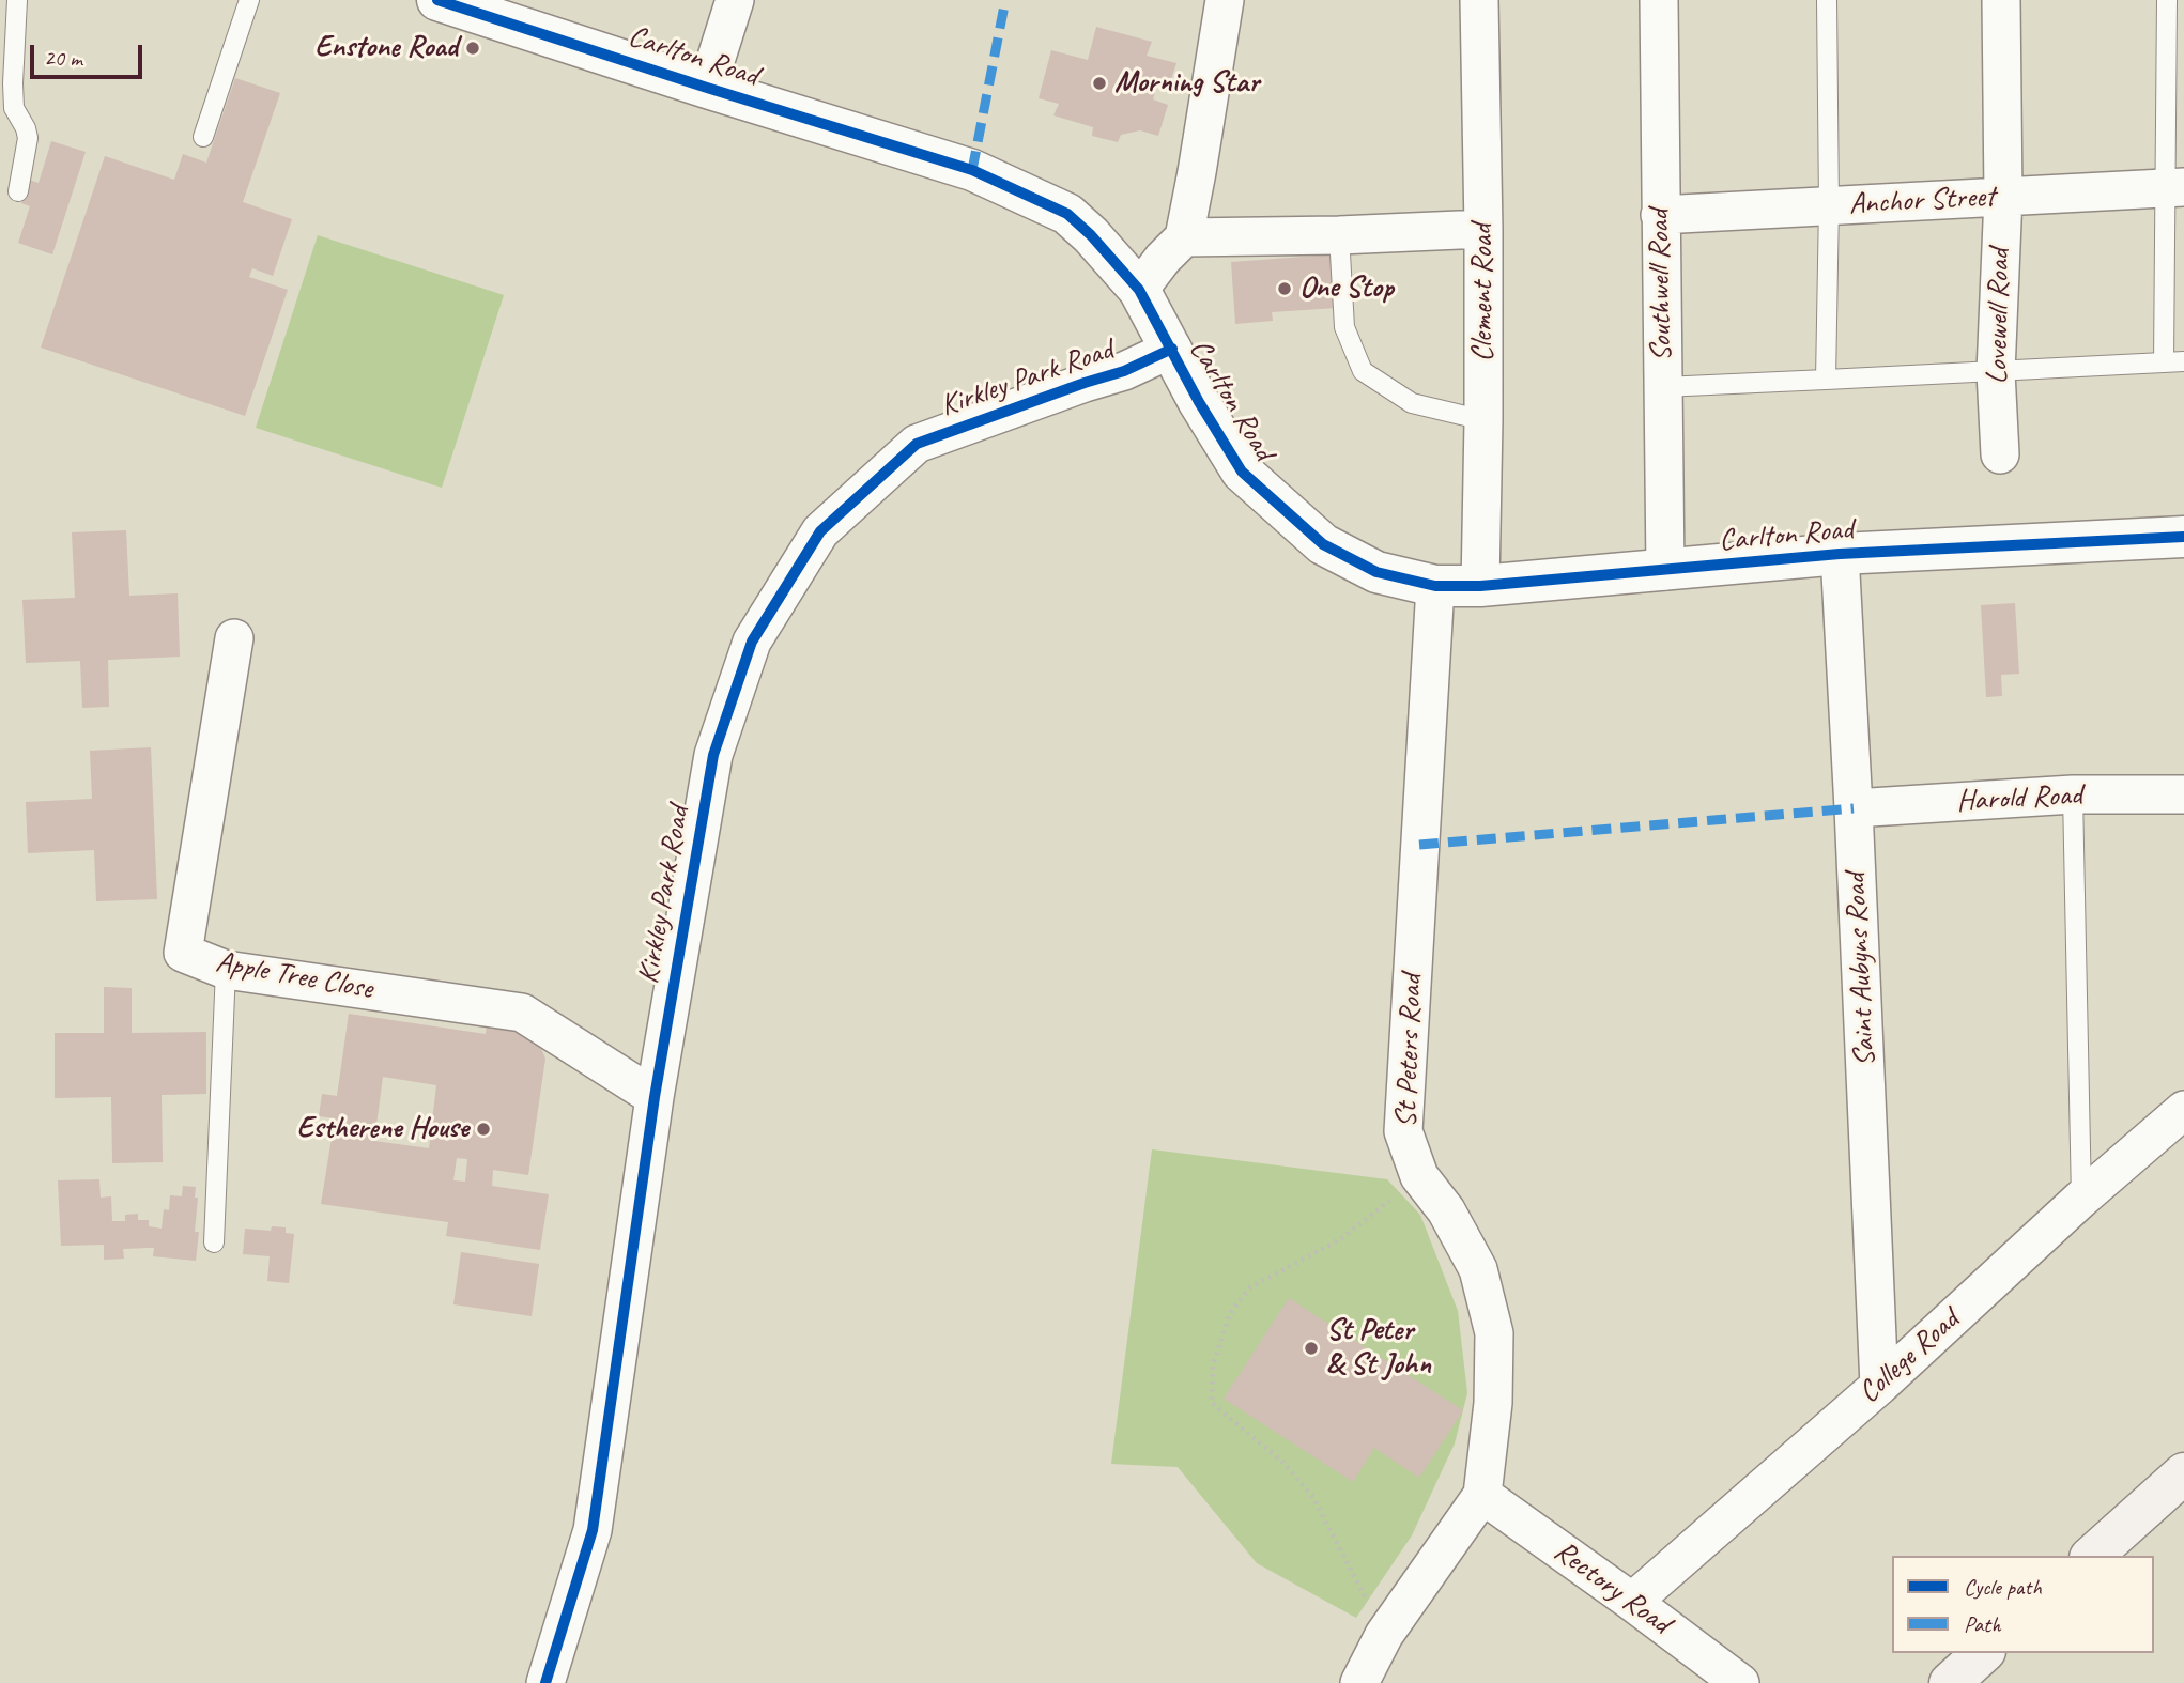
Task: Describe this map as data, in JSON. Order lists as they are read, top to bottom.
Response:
{
  "streets": {
    "street": [
      "Carlton Road",
      "Anchor Street",
      "Southwell Road",
      "Clement Road",
      "Lovewell Road",
      "Kirkley Park Road",
      "Harold Road",
      "Saint Aubyns Road",
      "Apple Tree Close",
      "St Peters Road",
      "College Road",
      "Rectory Road"
    ]
  },
  "crossings": [
    ["Carlton Road", "Southwell Road"],
    ["Carlton Road", "Clement Road"],
    ["Carlton Road", "Kirkley Park Road"],
    ["Carlton Road", "Saint Aubyns Road"],
    ["Carlton Road", "St Peters Road"],
    ["Anchor Street", "Southwell Road"],
    ["Anchor Street", "Lovewell Road"],
    ["Kirkley Park Road", "Apple Tree Close"],
    ["Harold Road", "Saint Aubyns Road"],
    ["Saint Aubyns Road", "College Road"],
    ["St Peters Road", "Rectory Road"],
    ["College Road", "Rectory Road"]
  ],
  "places": [
    "Enstone Road",
    "Morning Star",
    "One Stop",
    "Estherene House",
    "St Peter & St John"
  ],
  "legend": ["Cycle path", "Path"],
  "scale_bar": "20 m"
}
